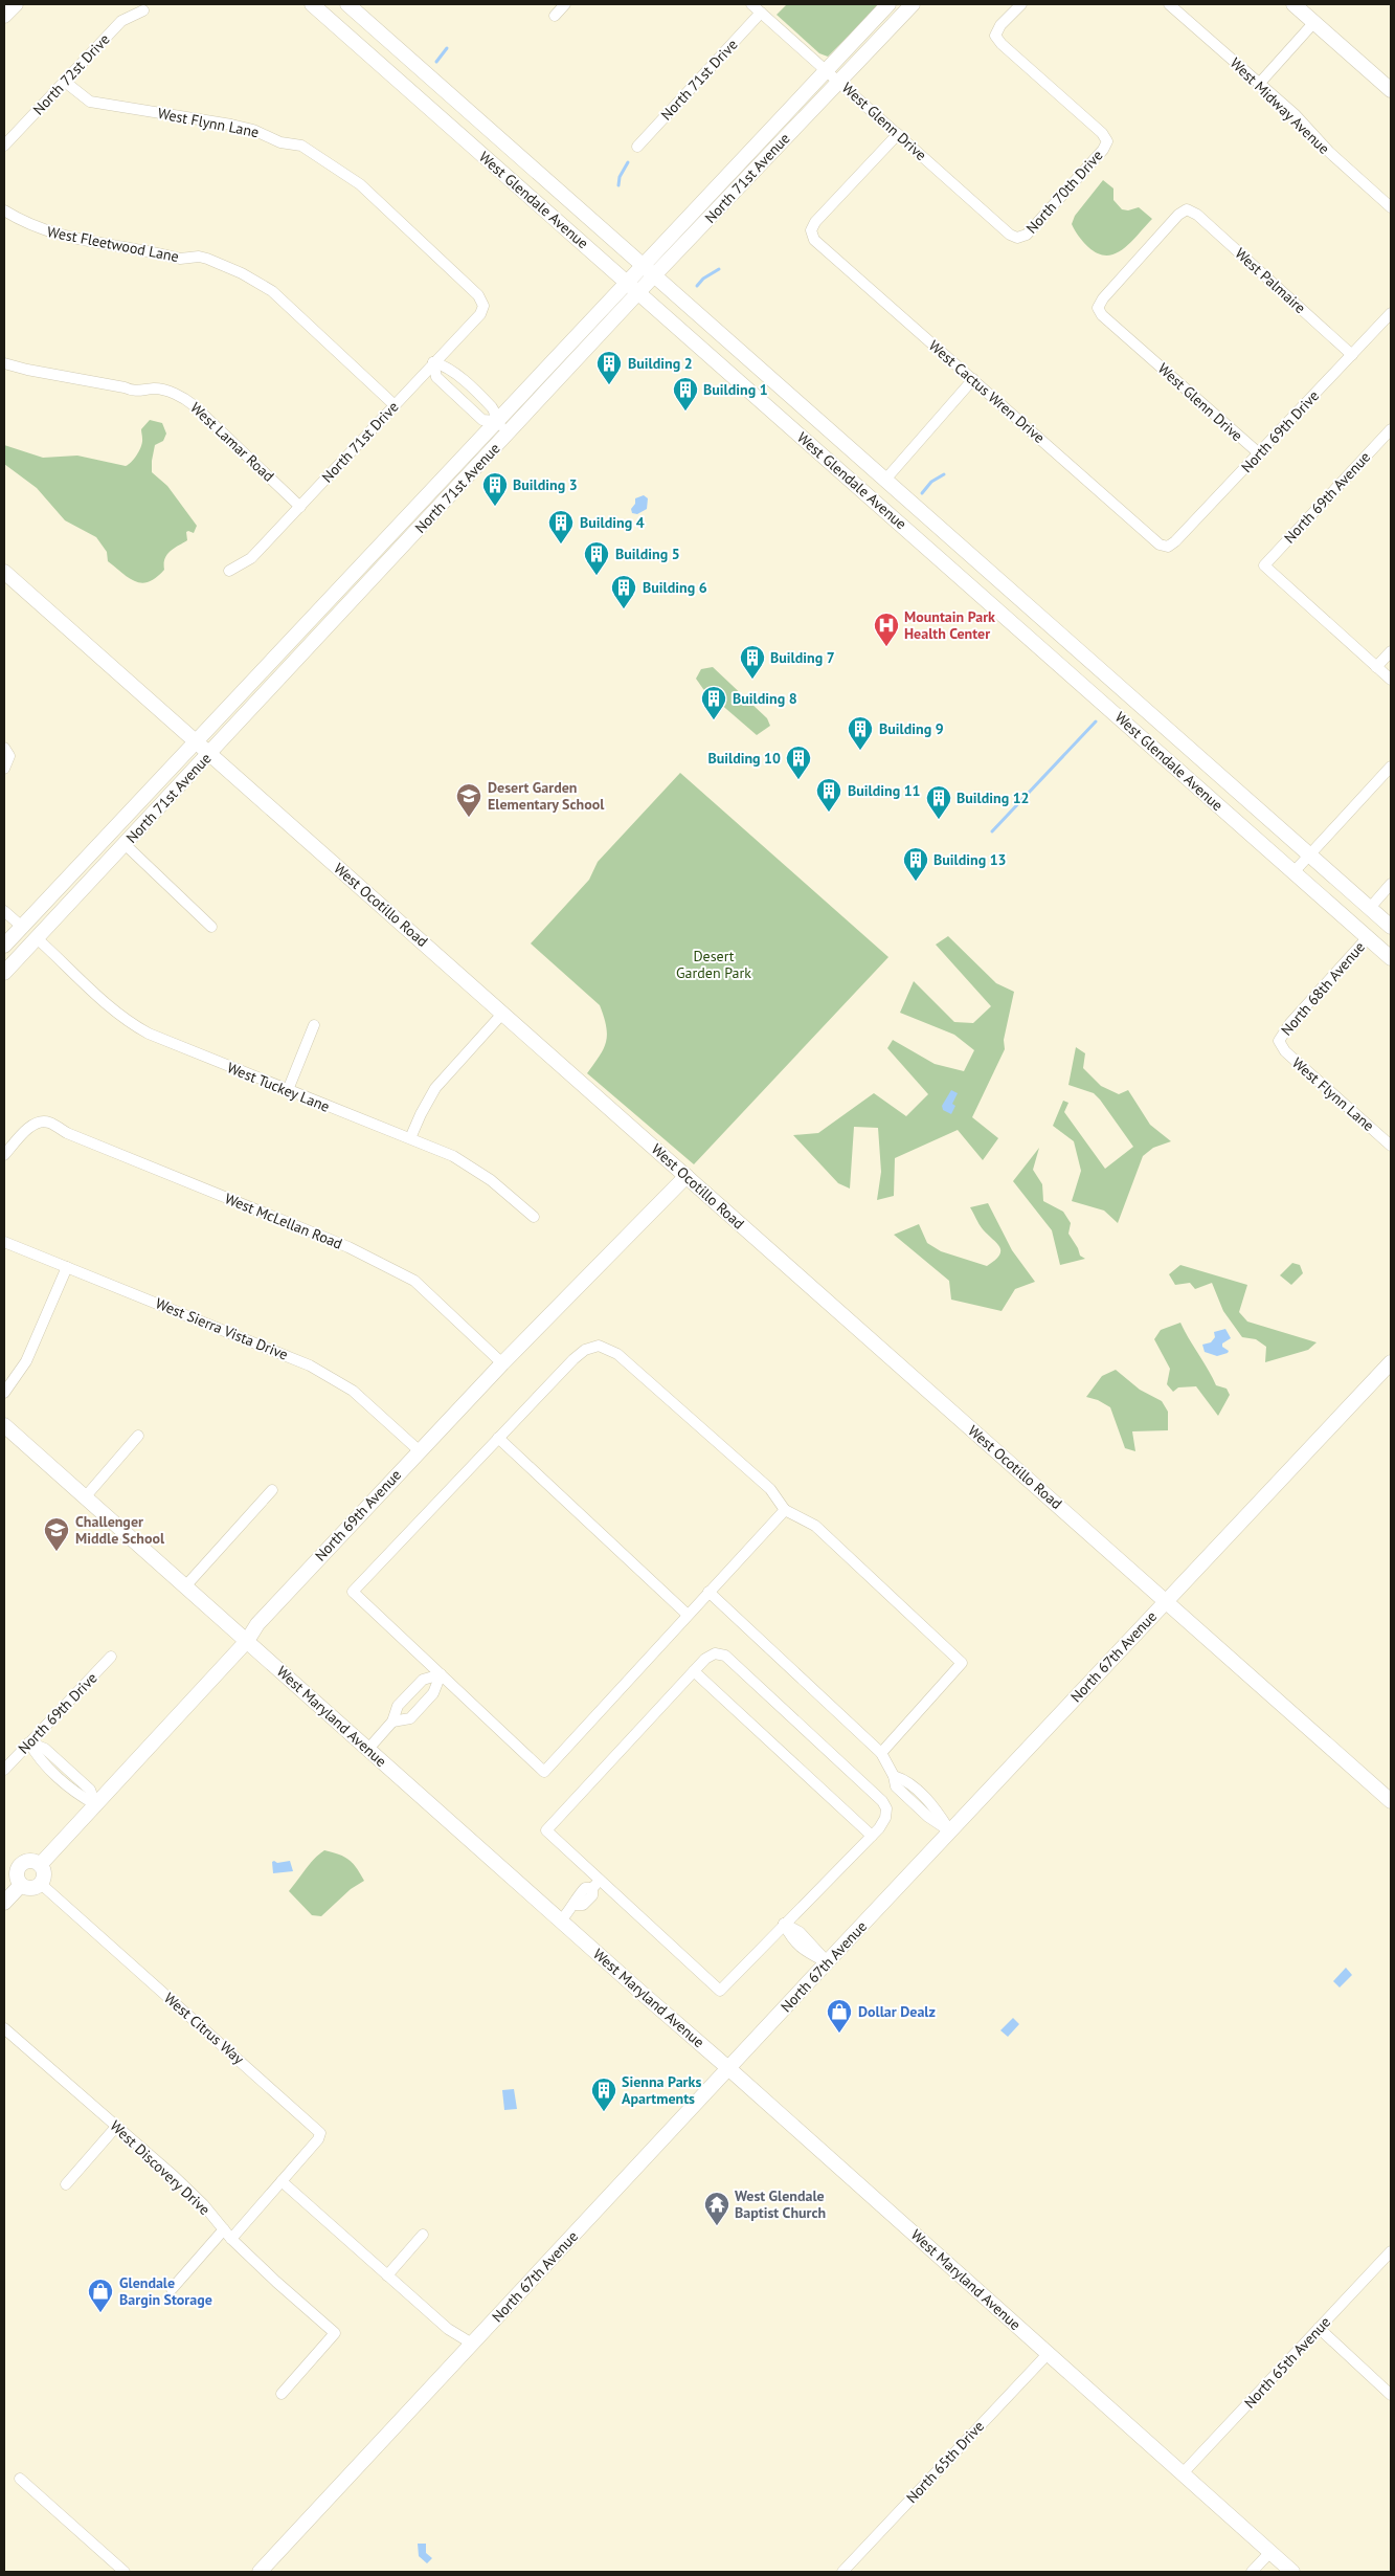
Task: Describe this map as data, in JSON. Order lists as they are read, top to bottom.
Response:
{
  "streets": {
    "street": [
      "North 72st Drive",
      "North 71st Drive",
      "West Midway Avenue",
      "West Glenn Drive",
      "West Flynn Lane",
      "North 71st Avenue",
      "North 70th Drive",
      "West Glendale Avenue",
      "West Fleetwood Lane",
      "West Palmaire",
      "West Cactus Wren Drive",
      "North 69th Drive",
      "West Lamar Road",
      "North 69th Avenue",
      "West Ocotillo Road",
      "North 68th Avenue",
      "West Tuckey Lane",
      "West McLellan Road",
      "West Sierra Vista Drive",
      "North 67th Avenue",
      "West Maryland Avenue",
      "West Citrus Way",
      "West Discovery Drive",
      "North 65th Avenue",
      "North 65th Drive"
    ]
  },
  "crossings": [
    ["North 72st Drive", "West Flynn Lane"],
    ["North 71st Drive", "West Glenn Drive"],
    ["North 71st Drive", "West Flynn Lane"],
    ["North 71st Drive", "West Fleetwood Lane"],
    ["North 71st Drive", "West Lamar Road"],
    ["West Glenn Drive", "North 71st Avenue"],
    ["West Glenn Drive", "North 70th Drive"],
    ["West Glenn Drive", "West Palmaire"],
    ["West Glenn Drive", "West Cactus Wren Drive"],
    ["West Glenn Drive", "North 69th Drive"],
    ["West Flynn Lane", "North 68th Avenue"],
    ["North 71st Avenue", "West Glendale Avenue"],
    ["North 71st Avenue", "West Ocotillo Road"],
    ["North 71st Avenue", "West Tuckey Lane"],
    ["West Glendale Avenue", "North 68th Avenue"],
    ["West Palmaire", "North 69th Drive"],
    ["West Cactus Wren Drive", "North 69th Drive"],
    ["North 69th Avenue", "West Ocotillo Road"],
    ["North 69th Avenue", "West McLellan Road"],
    ["North 69th Avenue", "West Sierra Vista Drive"],
    ["North 69th Avenue", "West Maryland Avenue"],
    ["North 69th Avenue", "West Citrus Way"],
    ["West Ocotillo Road", "North 67th Avenue"],
    ["North 67th Avenue", "West Maryland Avenue"],
    ["West Maryland Avenue", "North 65th Avenue"],
    ["West Maryland Avenue", "North 65th Drive"],
    ["West Citrus Way", "West Discovery Drive"]
  ],
  "parks": ["Desert Garden Park"],
  "places": {
    "building": [
      "Building 2",
      "Building 1",
      "Building 3",
      "Building 4",
      "Building 5",
      "Building 6",
      "Building 7",
      "Building 8",
      "Building 9",
      "Building 10",
      "Building 11",
      "Building 12",
      "Building 13",
      "Sienna Parks Apartments"
    ],
    "hospital": ["Mountain Park Health Center"],
    "school or university": ["Desert Garden Elementary School", "Challenger Middle School"],
    "shop": ["Dollar Dealz", "Glendale Bargin Storage"],
    "temple": ["West Glendale Baptist Church"]
  }
}
